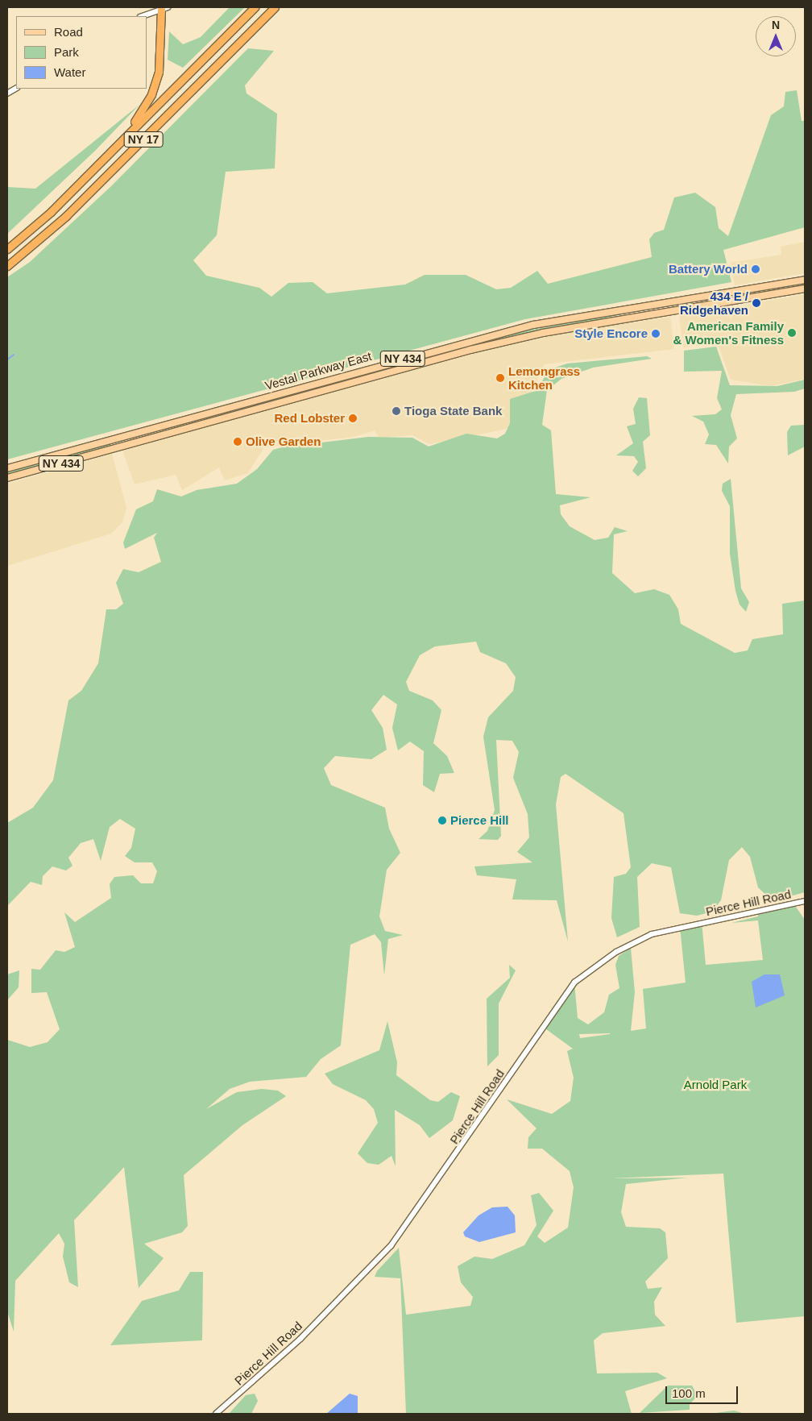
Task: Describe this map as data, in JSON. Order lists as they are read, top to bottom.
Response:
{
  "streets": {
    "highway": ["NY 17"],
    "main road": ["NY 434", "Vestal Parkway East"],
    "street": ["Pierce Hill Road"]
  },
  "parks": ["Arnold Park"],
  "places": [
    "Battery World",
    "434 E / Ridgehaven",
    "American Family & Women's Fitness",
    "Style Encore",
    "Lemongrass Kitchen",
    "Tioga State Bank",
    "Red Lobster",
    "Olive Garden",
    "Pierce Hill"
  ],
  "legend": ["Road", "Park", "Water"],
  "scale_bar": "100 m",
  "north": "top"
}
